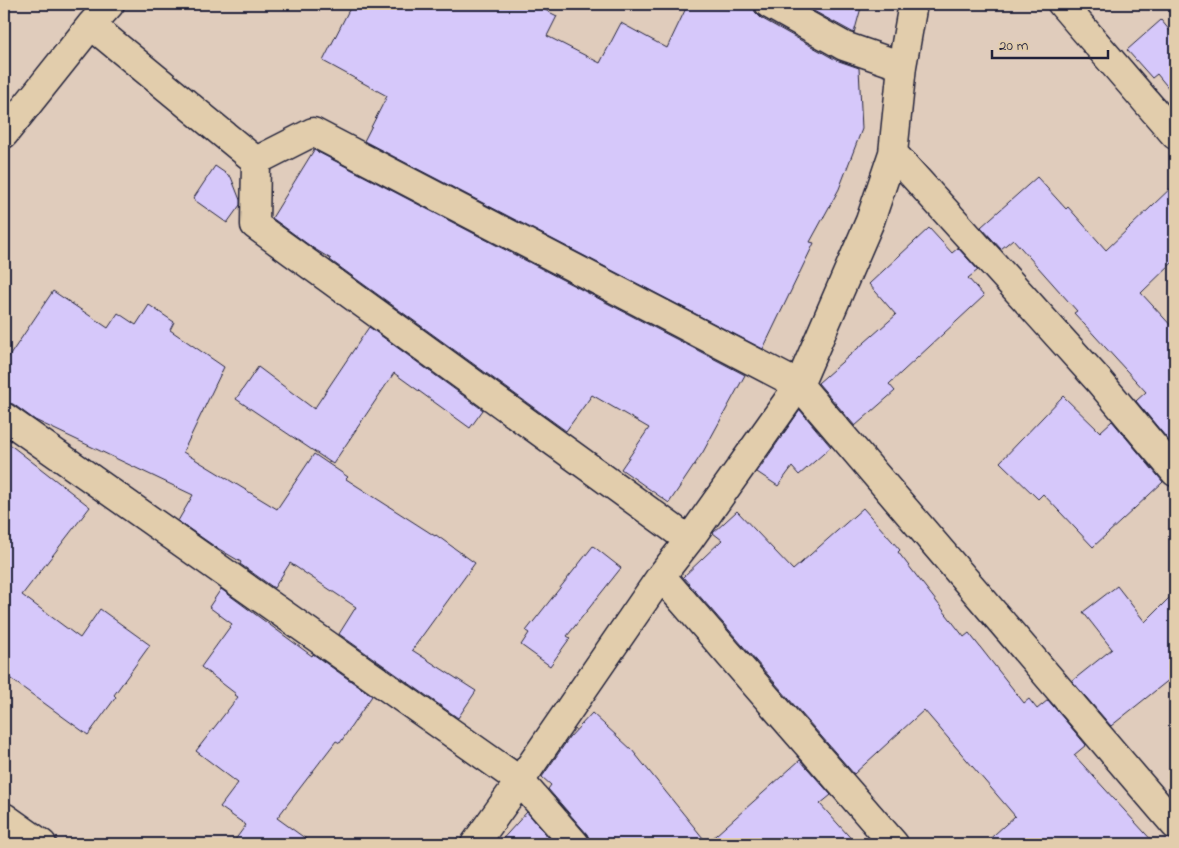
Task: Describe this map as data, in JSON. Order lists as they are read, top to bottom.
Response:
{
  "scale_bar": "20 m"
}
